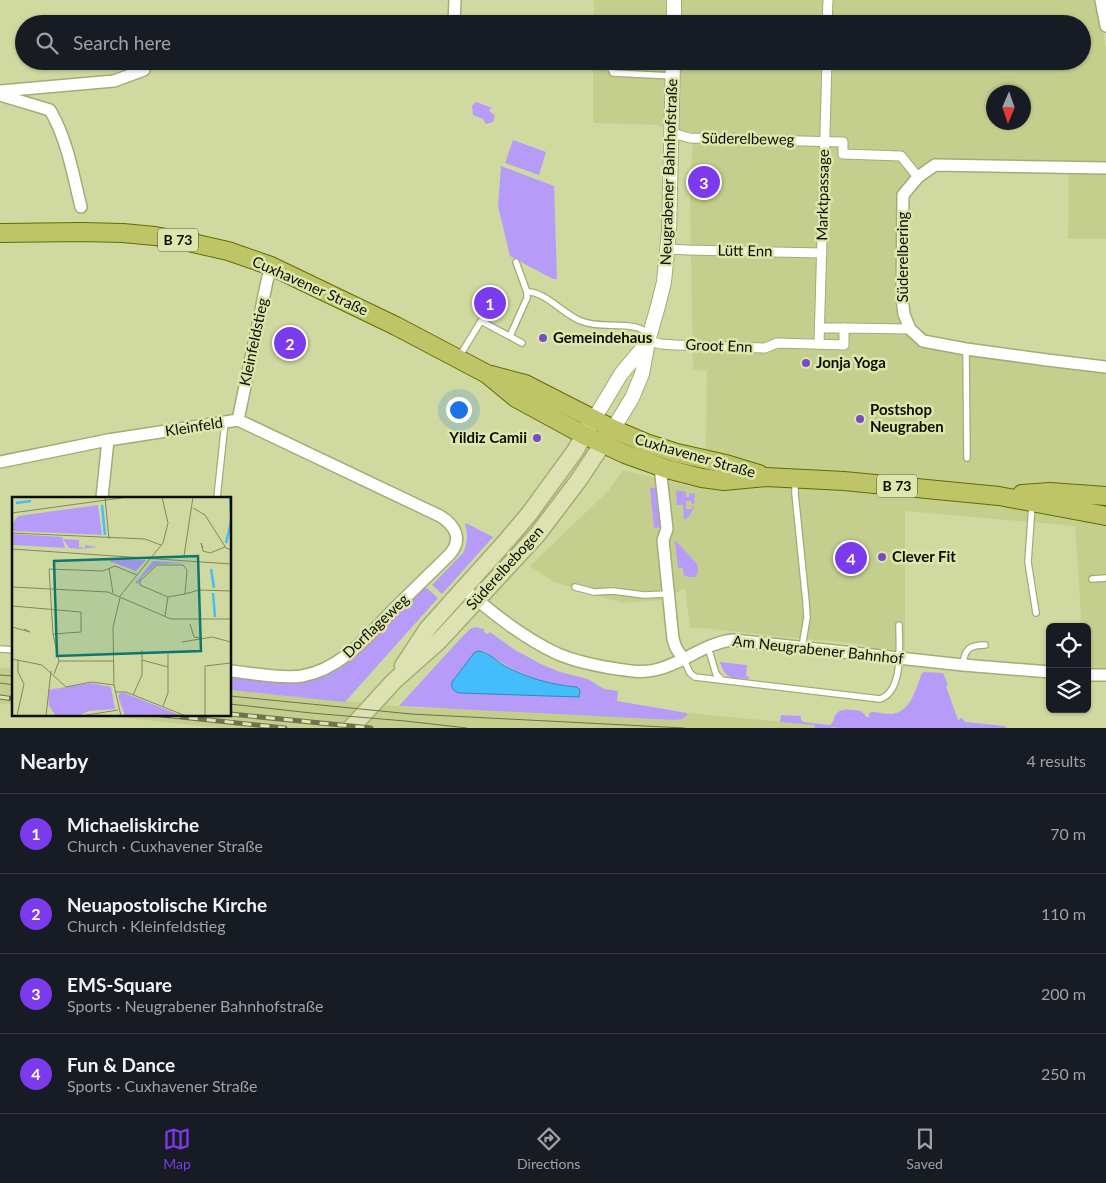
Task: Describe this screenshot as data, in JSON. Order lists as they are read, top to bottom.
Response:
{
  "streets": {
    "main road": ["B 73", "Cuxhavener Straße", "Süderelbebogen"],
    "street": [
      "Süderelbeweg",
      "Neugrabener Bahnhofstraße",
      "Marktpassage",
      "Lütt Enn",
      "Süderelbering",
      "Kleinfeldstieg",
      "Groot Enn",
      "Kleinfeld",
      "Dorflageweg",
      "Am Neugrabener Bahnhof"
    ]
  },
  "crossings": [
    ["Süderelbeweg", "Neugrabener Bahnhofstraße"],
    ["Süderelbeweg", "Marktpassage"],
    ["Neugrabener Bahnhofstraße", "Lütt Enn"],
    ["Neugrabener Bahnhofstraße", "Cuxhavener Straße"],
    ["Neugrabener Bahnhofstraße", "Groot Enn"],
    ["Neugrabener Bahnhofstraße", "Süderelbebogen"],
    ["Marktpassage", "Lütt Enn"],
    ["Cuxhavener Straße", "Kleinfeldstieg"],
    ["Cuxhavener Straße", "Süderelbebogen"],
    ["Kleinfeldstieg", "Kleinfeld"],
    ["Kleinfeld", "Dorflageweg"],
    ["Süderelbebogen", "Am Neugrabener Bahnhof"]
  ],
  "places": [
    "Gemeindehaus",
    "Jonja Yoga",
    "Postshop Neugraben",
    "Yildiz Camii",
    "Clever Fit"
  ],
  "north": "bottom",
  "page": {
    "search": "Search here",
    "pins": [
      "3",
      "1",
      "2",
      "4"
    ],
    "heading": ["Nearby", "4 results"],
    "list": [
      {
        "mark": "1",
        "name": "Michaeliskirche",
        "note": "Church · Cuxhavener Straße",
        "value": "70 m"
      },
      {
        "mark": "2",
        "name": "Neuapostolische Kirche",
        "note": "Church · Kleinfeldstieg",
        "value": "110 m"
      },
      {
        "mark": "3",
        "name": "EMS-Square",
        "note": "Sports · Neugrabener Bahnhofstraße",
        "value": "200 m"
      },
      {
        "mark": "4",
        "name": "Fun & Dance",
        "note": "Sports · Cuxhavener Straße",
        "value": "250 m"
      }
    ],
    "nav": ["Map", "Directions", "Saved"]
  }
}
